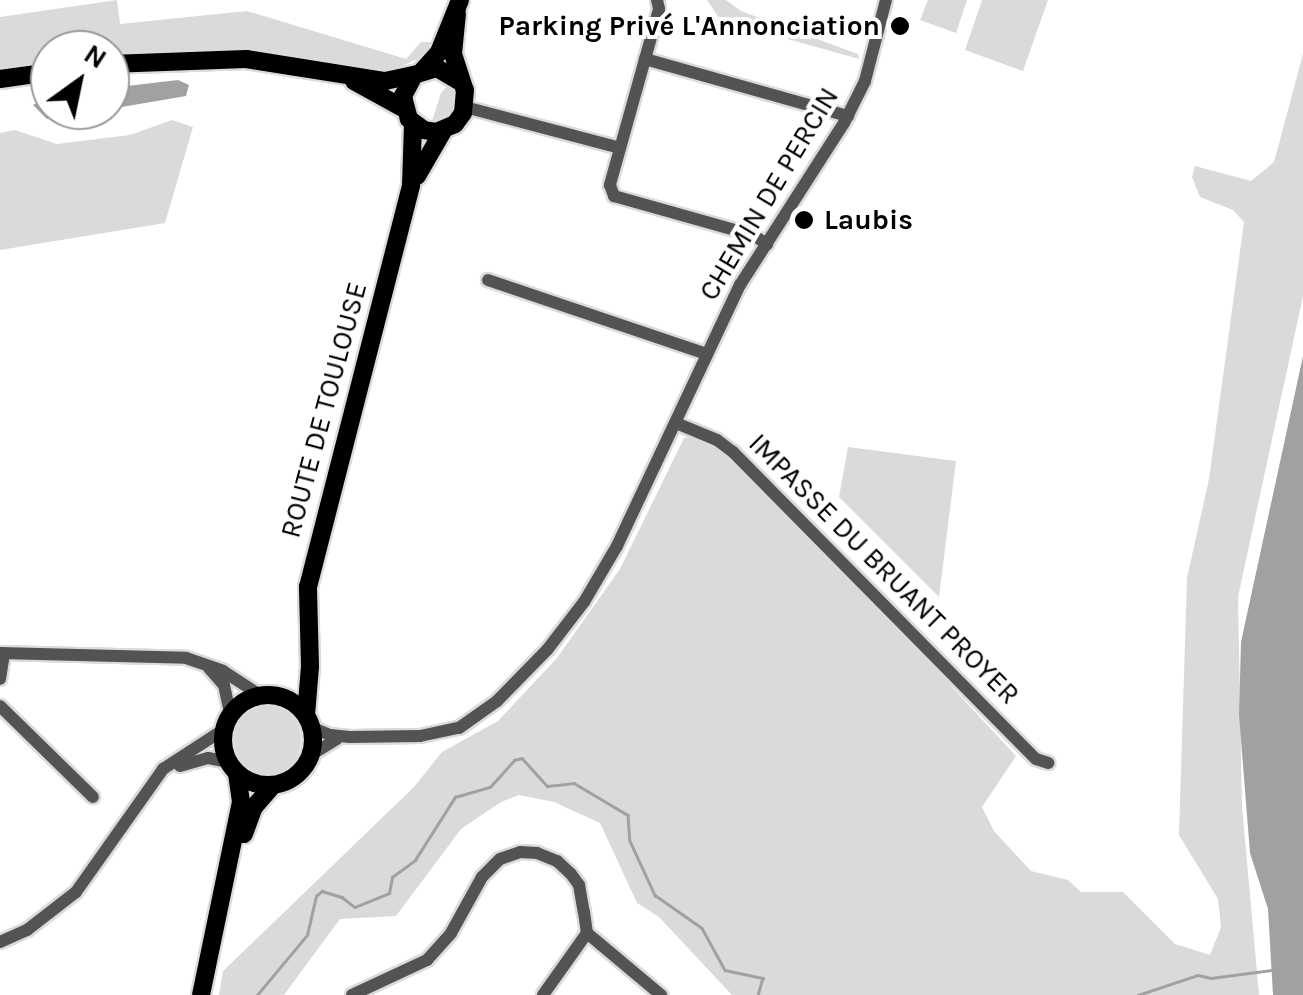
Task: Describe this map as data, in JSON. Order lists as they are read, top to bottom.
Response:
{
  "streets": {
    "main road": ["ROUTE DE TOULOUSE"],
    "street": ["CHEMIN DE PERCIN", "IMPASSE DU BRUANT PROYER"]
  },
  "crossings": [
    ["CHEMIN DE PERCIN", "ROUTE DE TOULOUSE"],
    ["CHEMIN DE PERCIN", "IMPASSE DU BRUANT PROYER"]
  ],
  "places": ["Parking Privé L'Annonciation", "Laubis"],
  "north": "top right"
}
